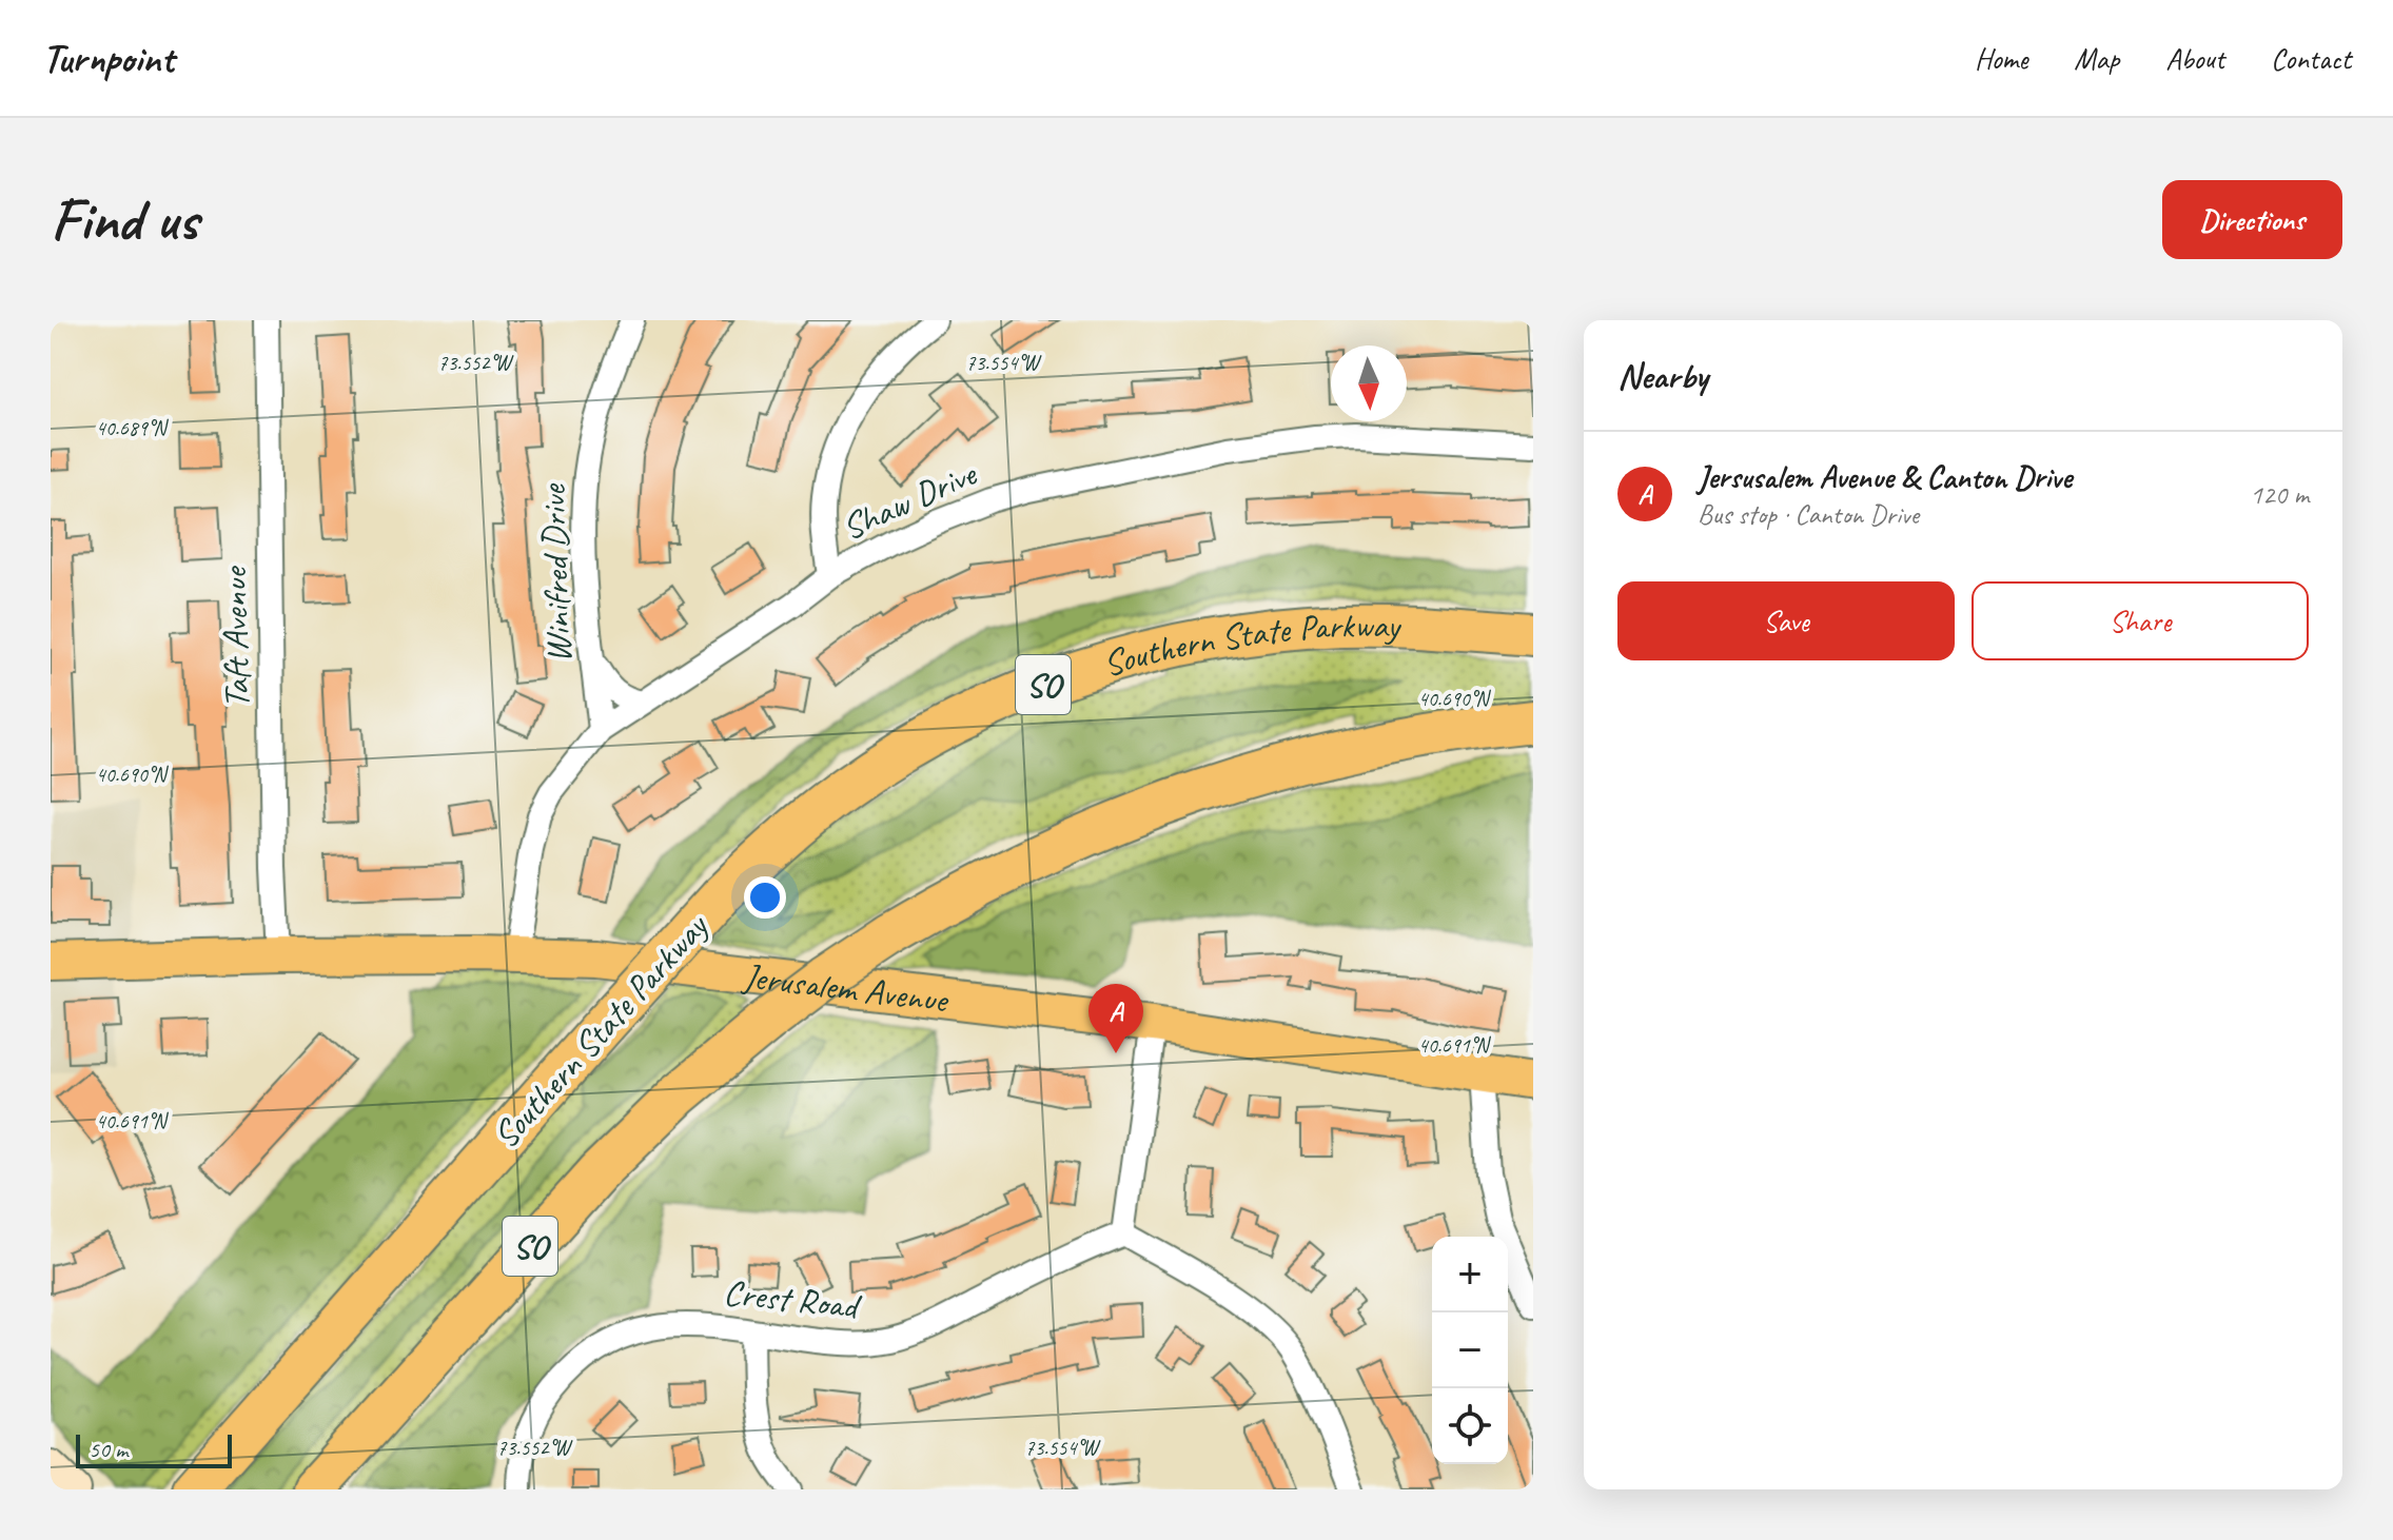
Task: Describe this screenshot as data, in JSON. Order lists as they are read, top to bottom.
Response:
{
  "streets": {
    "highway": ["Southern State Parkway", "SO"],
    "main road": ["Jerusalem Avenue"],
    "street": [
      "Shaw Drive",
      "Winifred Drive",
      "Taft Avenue",
      "Crest Road"
    ]
  },
  "crossings": [
    ["Shaw Drive", "Winifred Drive"],
    ["Shaw Drive", "Jerusalem Avenue"],
    ["Taft Avenue", "Jerusalem Avenue"]
  ],
  "scale_bar": "50 m",
  "north": "bottom",
  "page": {
    "header": "Turnpoint",
    "nav": [
      "Home",
      "Map",
      "About",
      "Contact"
    ],
    "buttons": [
      "Directions",
      ["Save", "Share"]
    ],
    "title": "Find us",
    "heading": "Nearby",
    "list": [
      {
        "mark": "A",
        "name": "Jersusalem Avenue & Canton Drive",
        "note": "Bus stop · Canton Drive",
        "value": "120 m"
      }
    ],
    "pins": "A",
    "map_buttons": ["+", "−"],
    "scale": "50 m"
  },
  "coordinates": [
    "73.552°W",
    "73.554°W",
    "40.689°N",
    "40.690°N",
    "40.691°N"
  ]
}
